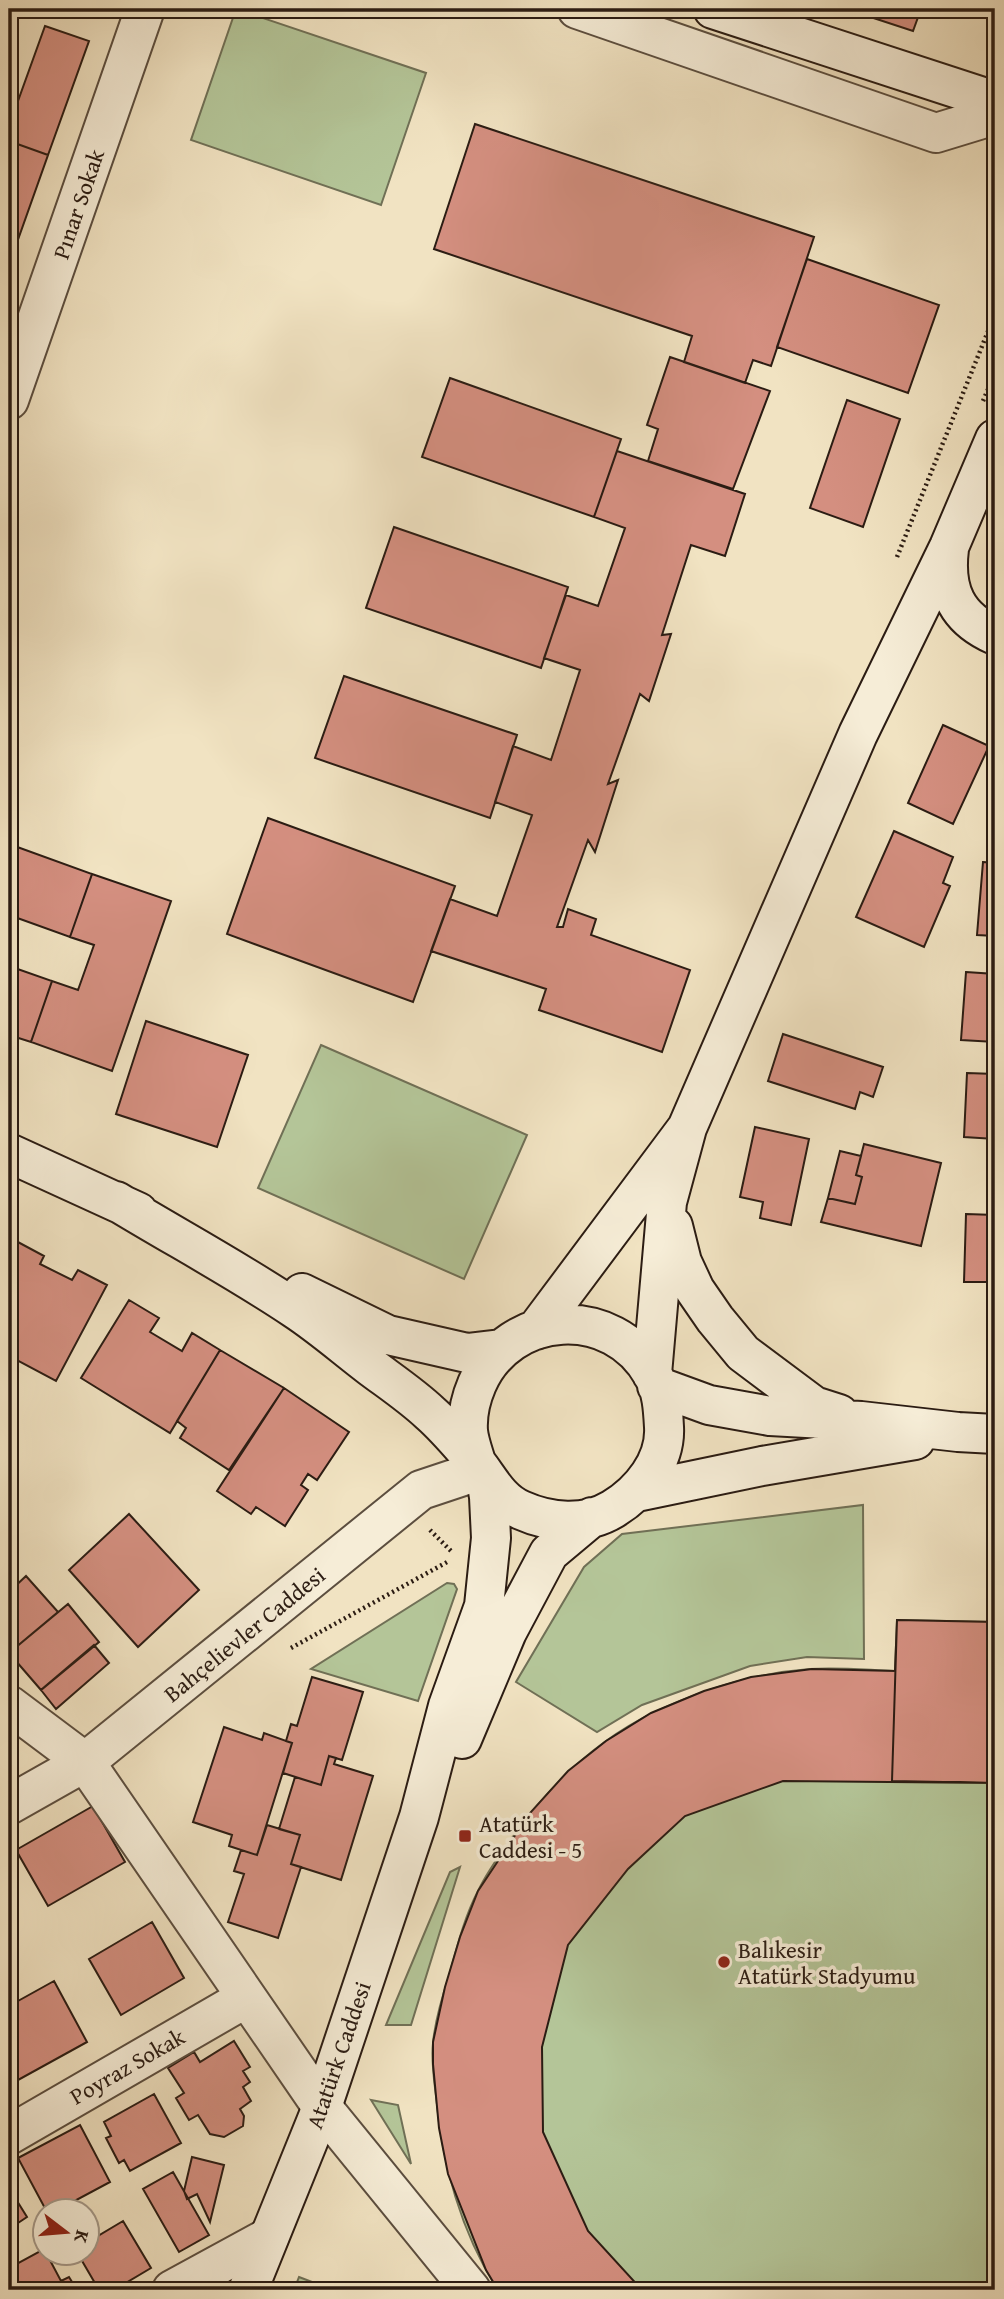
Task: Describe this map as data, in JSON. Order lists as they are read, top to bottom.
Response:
{
  "streets": {
    "main road": [
      "Pınar Sokak",
      "Bahçelievler Caddesi",
      "Atatürk Caddesi",
      "Poyraz Sokak"
    ]
  },
  "places": {
    "transit": ["Atatürk Caddesi - 5"],
    "other": ["Balıkesir Atatürk Stadyumu"]
  },
  "north": "right"
}
